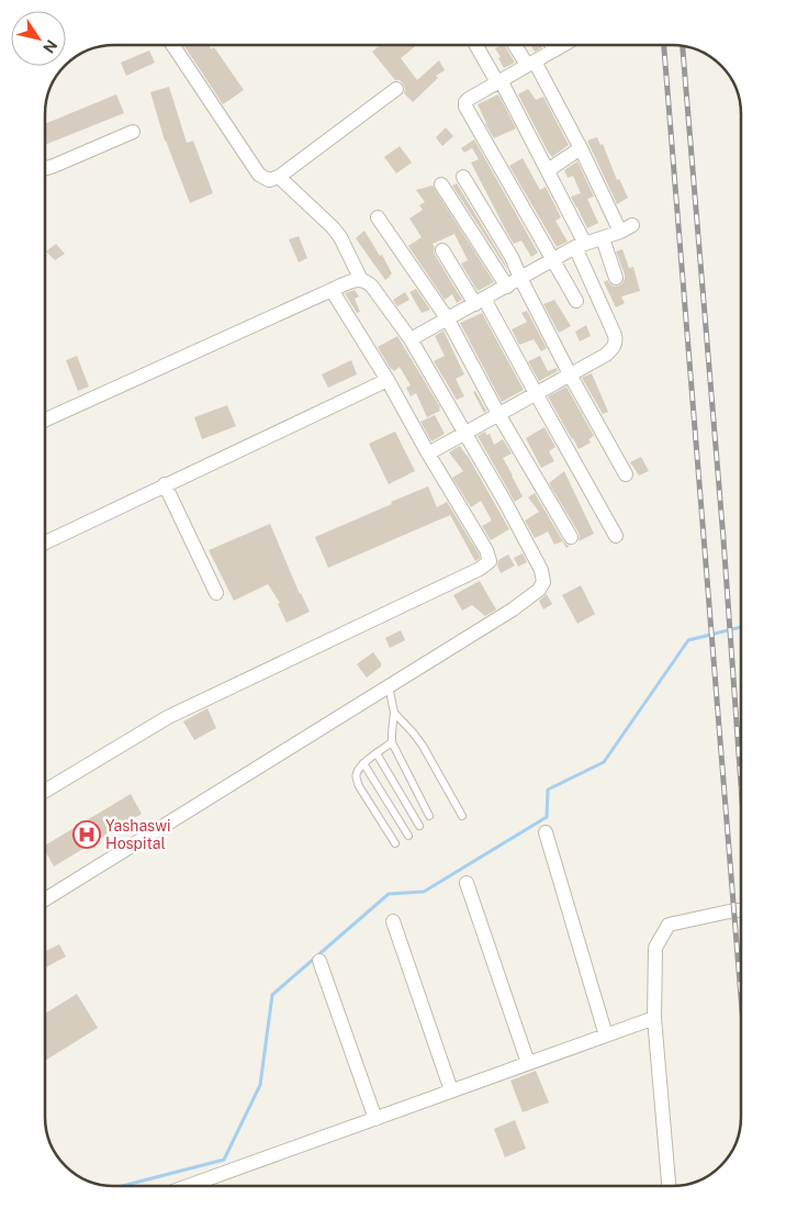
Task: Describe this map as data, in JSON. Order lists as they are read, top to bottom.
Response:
{
  "places": {
    "hospital": ["Yashaswi Hospital"]
  },
  "north": "bottom right"
}
